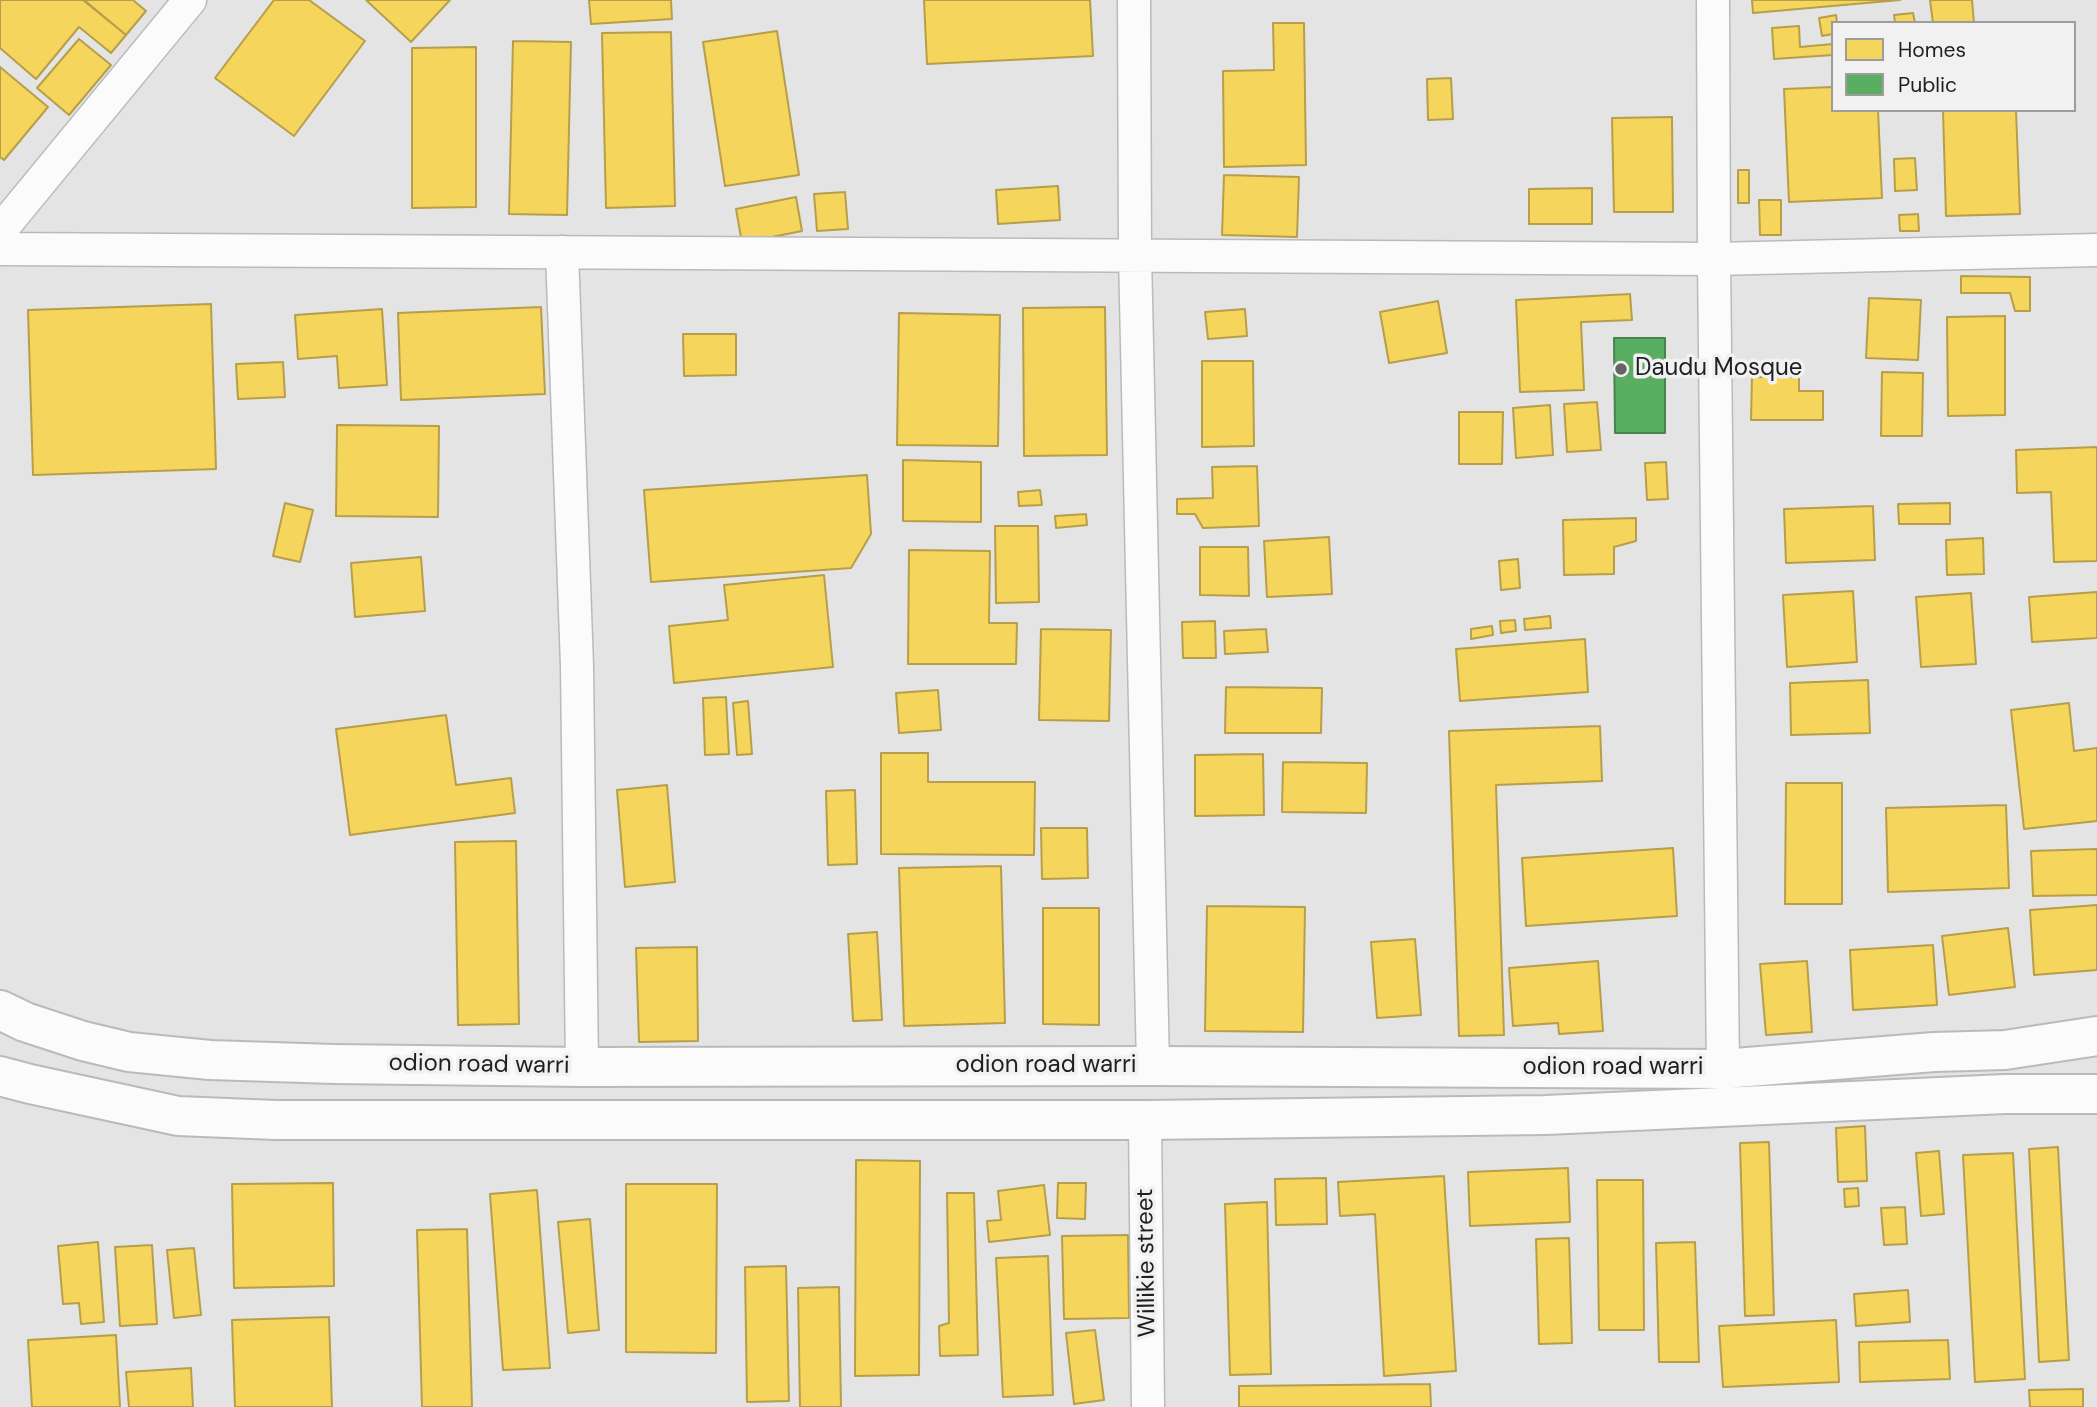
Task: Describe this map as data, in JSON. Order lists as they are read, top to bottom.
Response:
{
  "streets": {
    "main road": ["odion road warri"],
    "street": ["Willikie street"]
  },
  "crossings": [
    ["odion road warri", "Willikie street"]
  ],
  "places": ["Daudu Mosque"],
  "legend": ["Homes", "Public"]
}
